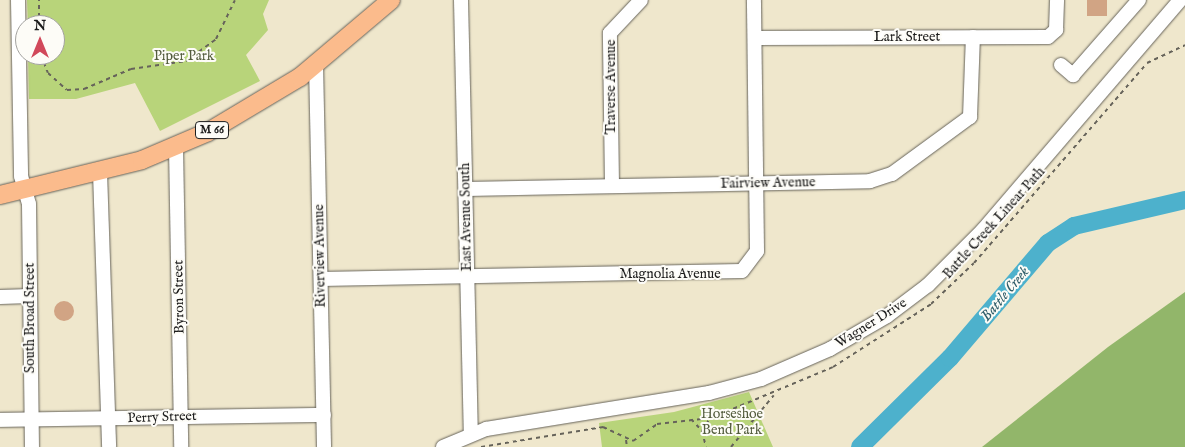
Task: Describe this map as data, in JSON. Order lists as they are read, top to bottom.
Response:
{
  "streets": {
    "main road": ["M 66"],
    "street": [
      "Lark Street",
      "Traverse Avenue",
      "Fairview Avenue",
      "East Avenue South",
      "Riverview Avenue",
      "Magnolia Avenue",
      "Byron Street",
      "South Broad Street",
      "Wagner Drive",
      "Perry Street"
    ],
    "path": ["Battle Creek Linear Path"]
  },
  "crossings": [
    ["Lark Street", "Fairview Avenue"],
    ["Lark Street", "Magnolia Avenue"],
    ["Traverse Avenue", "Fairview Avenue"],
    ["M 66", "Riverview Avenue"],
    ["M 66", "Byron Street"],
    ["M 66", "South Broad Street"],
    ["Fairview Avenue", "East Avenue South"],
    ["Fairview Avenue", "Magnolia Avenue"],
    ["East Avenue South", "Magnolia Avenue"],
    ["East Avenue South", "Wagner Drive"],
    ["Riverview Avenue", "Magnolia Avenue"],
    ["Riverview Avenue", "Perry Street"],
    ["Byron Street", "Perry Street"],
    ["South Broad Street", "Perry Street"]
  ],
  "water": ["Battle Creek"],
  "parks": ["Piper Park", "Horseshoe Bend Park"],
  "north": "top"
}
